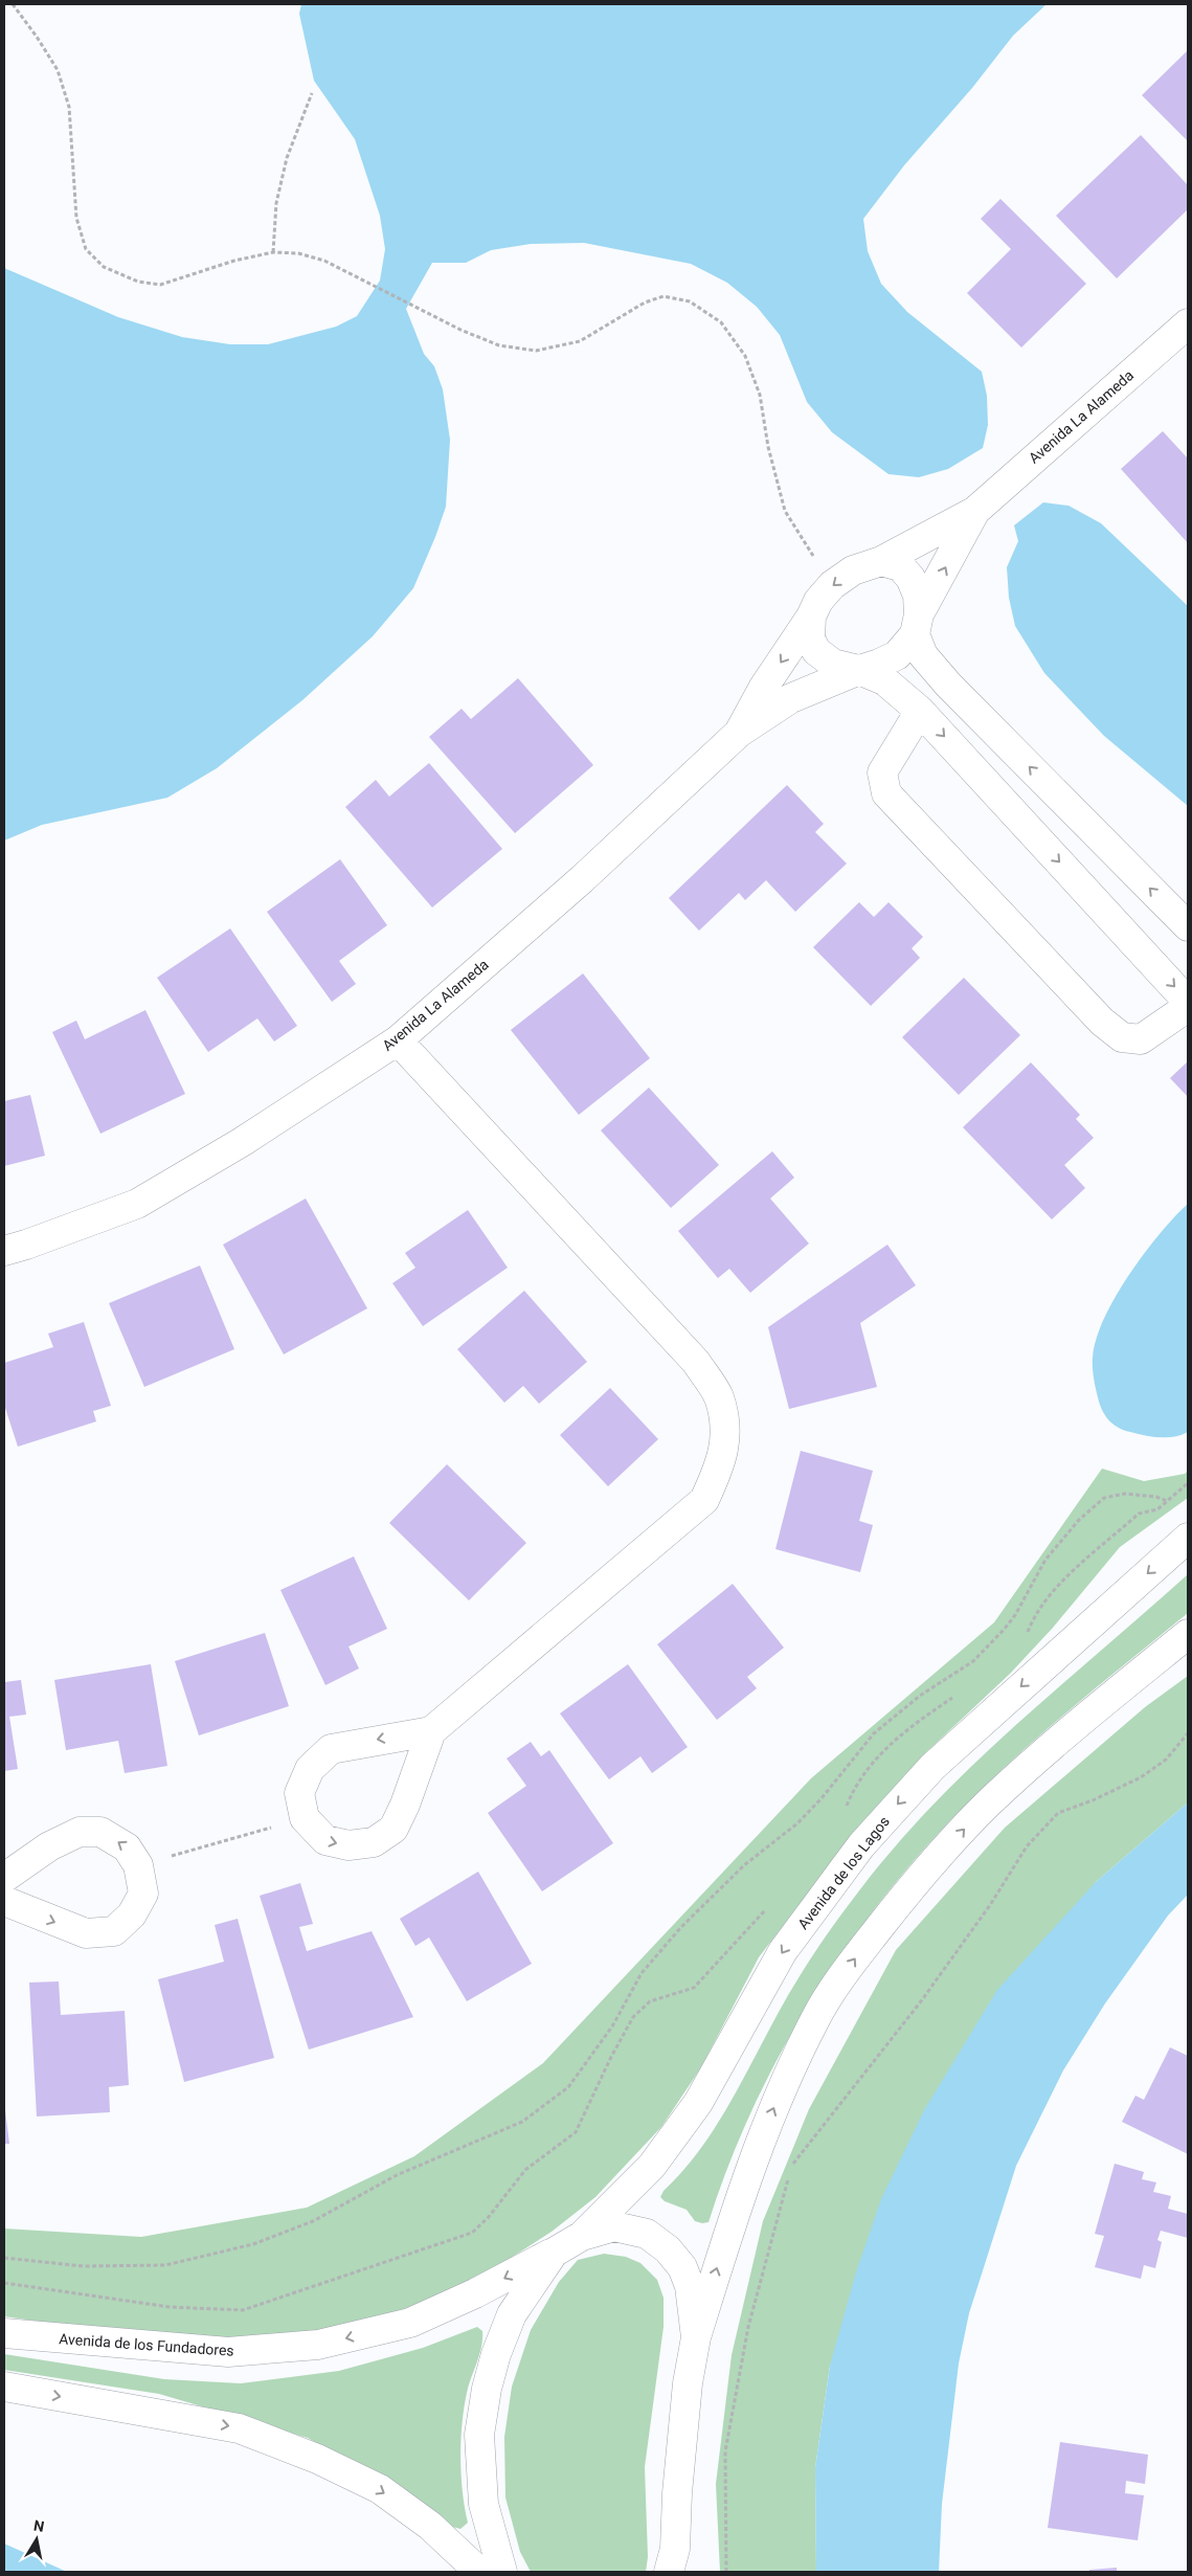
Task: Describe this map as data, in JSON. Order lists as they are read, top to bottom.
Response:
{
  "streets": {
    "street": ["Avenida La Alameda", "Avenida de los Lagos", "Avenida de los Fundadores"]
  },
  "crossings": [
    ["Avenida de los Lagos", "Avenida de los Fundadores"]
  ],
  "one_way": ["Avenida de los Fundadores"],
  "north": "top"
}
